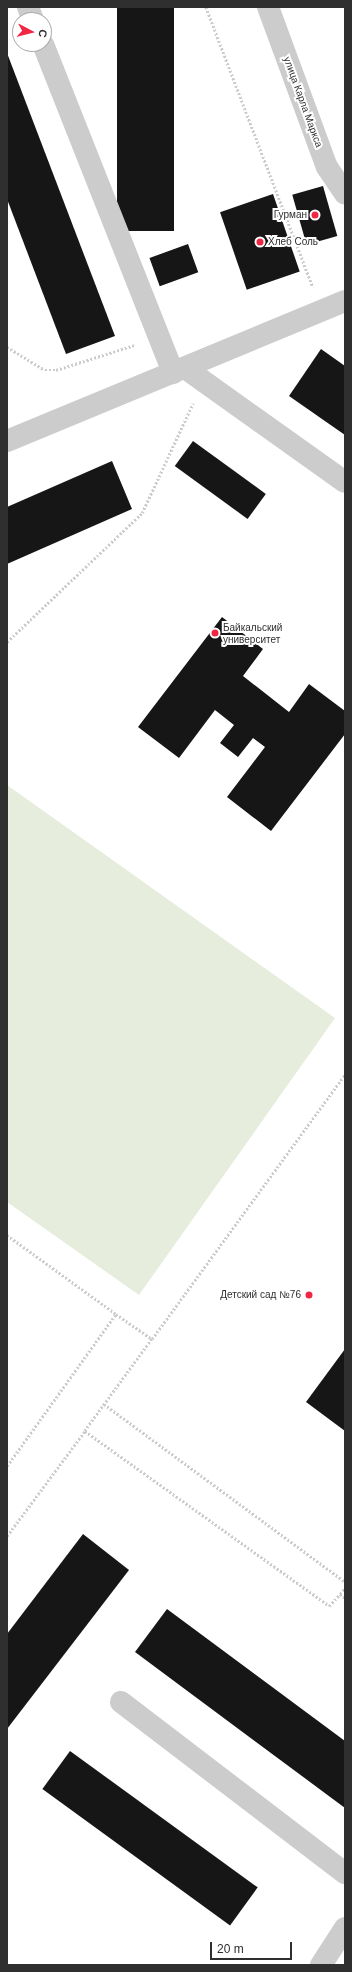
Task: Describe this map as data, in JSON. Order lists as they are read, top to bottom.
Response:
{
  "streets": {
    "street": ["улица Карла Маркса"]
  },
  "places": [
    "Гурман",
    "Хлеб Соль",
    "Байкальский университет",
    "Детский сад №76"
  ],
  "scale_bar": "20 m",
  "north": "right"
}
